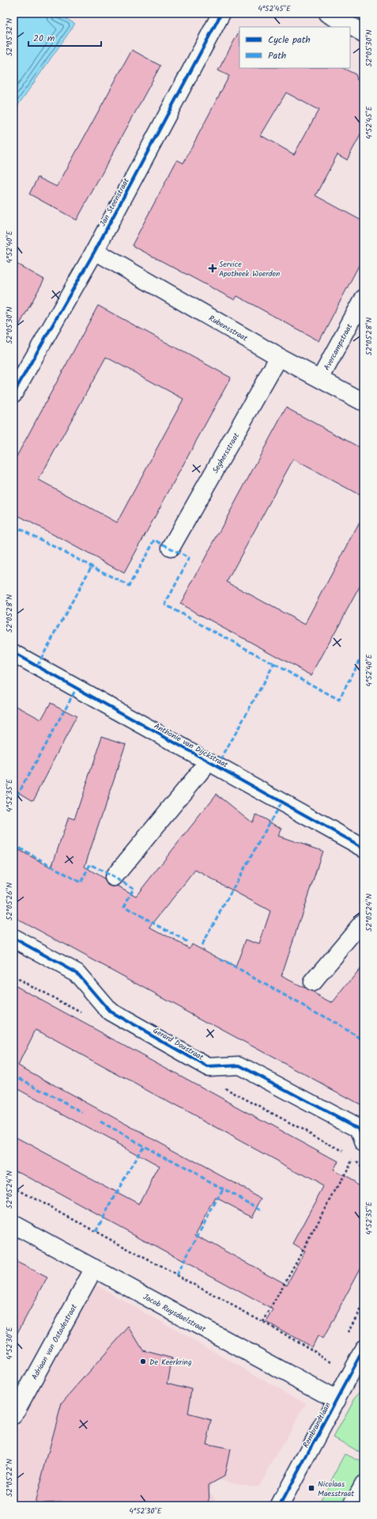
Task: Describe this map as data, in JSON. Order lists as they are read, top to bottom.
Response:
{
  "streets": {
    "street": [
      "Jan Steenstraat",
      "Rubensstraat",
      "Avercampstraat",
      "Seghersstraat",
      "Anthonie van Dijckstraat",
      "Gerard Doustraat",
      "Jacob Ruysdaelstraat",
      "Adriaan van Ostadestraat",
      "Rembrandtlaan"
    ]
  },
  "crossings": [
    ["Jan Steenstraat", "Rubensstraat"],
    ["Rubensstraat", "Avercampstraat"],
    ["Rubensstraat", "Seghersstraat"],
    ["Jacob Ruysdaelstraat", "Adriaan van Ostadestraat"],
    ["Jacob Ruysdaelstraat", "Rembrandtlaan"]
  ],
  "places": {
    "health": ["Service Apotheek Woerden"],
    "other": ["De Keerkring"],
    "transit": ["Nicolaas Maesstraat"]
  },
  "legend": ["Cycle path", "Path"],
  "scale_bar": "20 m",
  "coordinates": [
    "4°52'45\"E",
    "52°05'32\"N",
    "52°05'30\"N",
    "4°52'40\"E",
    "52°05'28\"N",
    "4°52'35\"E",
    "52°05'26\"N",
    "52°05'24\"N",
    "4°52'30\"E",
    "52°05'22\"N"
  ]
}
